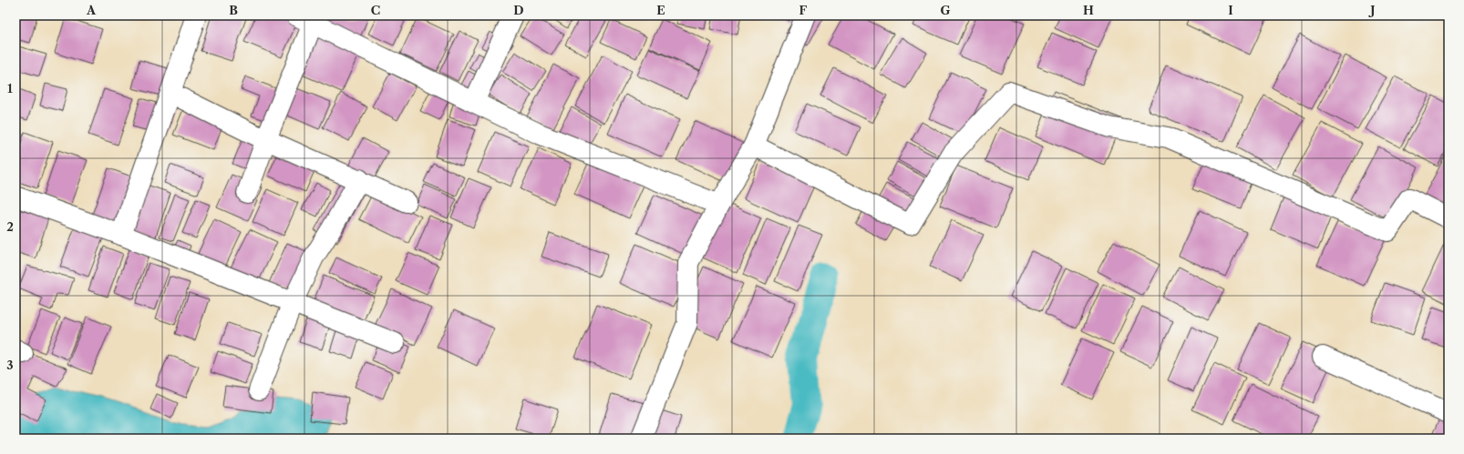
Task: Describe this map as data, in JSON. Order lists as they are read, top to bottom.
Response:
{
  "grid": {
    "columns": [
      "A",
      "B",
      "C",
      "D",
      "E",
      "F",
      "G",
      "H",
      "I",
      "J"
    ],
    "rows": ["1", "2", "3"]
  }
}
